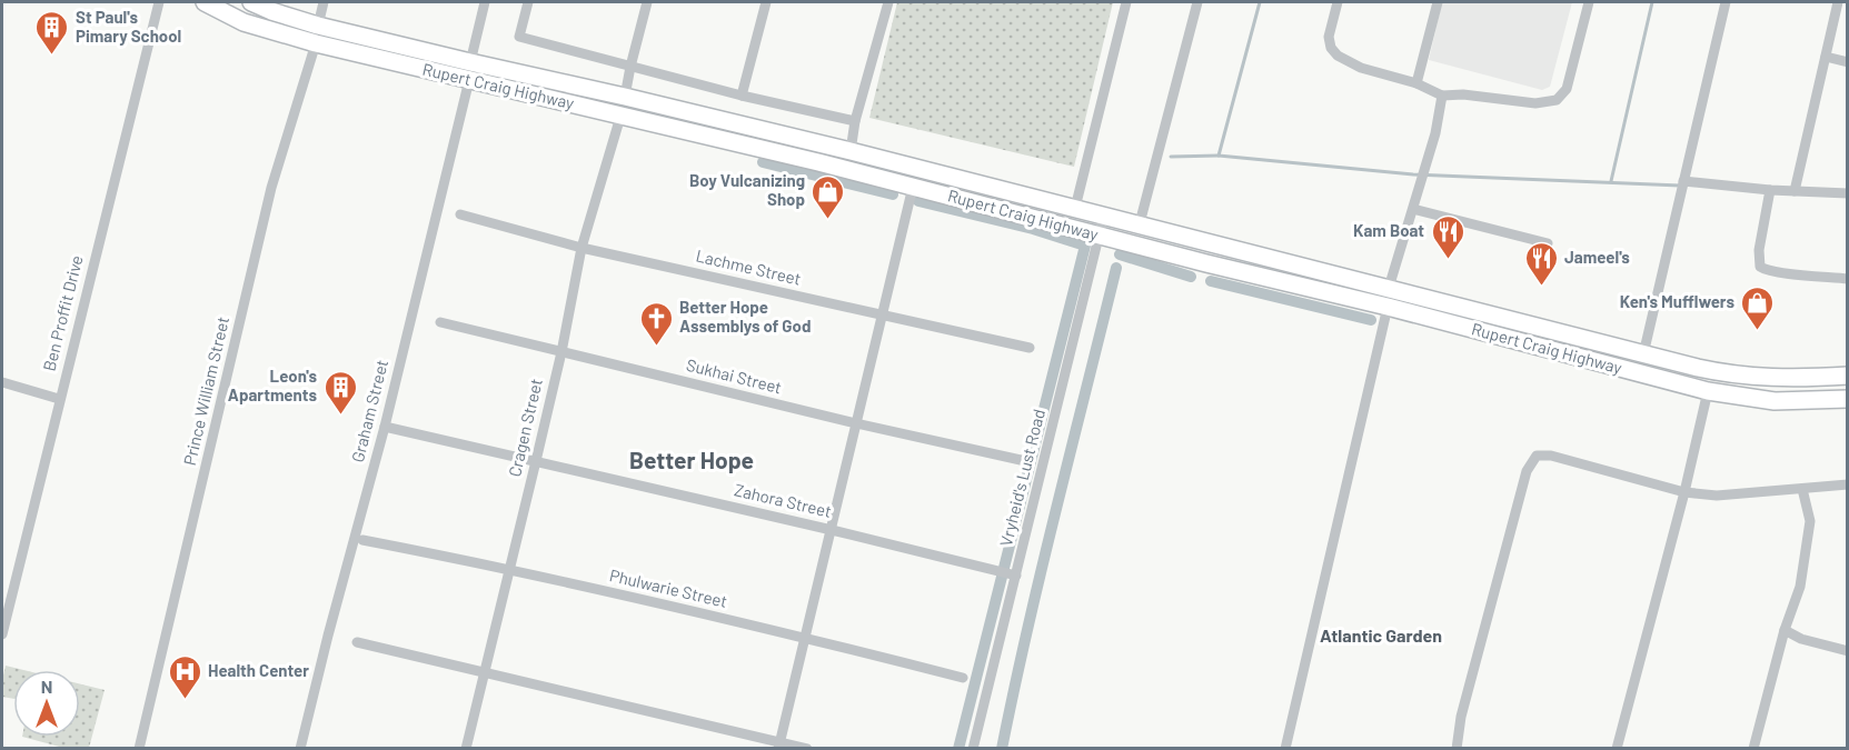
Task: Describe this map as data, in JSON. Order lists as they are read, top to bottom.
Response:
{
  "streets": {
    "main road": ["Rupert Craig Highway"],
    "street": [
      "Lachme Street",
      "Ben Proffit Drive",
      "Sukhai Street",
      "Prince William Street",
      "Graham Street",
      "Cragen Street",
      "Vryheid's Lust Road",
      "Zahora Street",
      "Phulwarie Street"
    ]
  },
  "crossings": [
    ["Rupert Craig Highway", "Prince William Street"],
    ["Rupert Craig Highway", "Graham Street"],
    ["Rupert Craig Highway", "Cragen Street"],
    ["Rupert Craig Highway", "Vryheid's Lust Road"],
    ["Lachme Street", "Cragen Street"],
    ["Sukhai Street", "Cragen Street"],
    ["Graham Street", "Zahora Street"],
    ["Cragen Street", "Zahora Street"],
    ["Cragen Street", "Phulwarie Street"],
    ["Vryheid's Lust Road", "Zahora Street"]
  ],
  "districts": ["Better Hope", "Atlantic Garden"],
  "places": {
    "building": ["St Paul's Pimary School", "Leon's Apartments"],
    "shop": ["Boy Vulcanizing Shop", "Ken's Mufflwers"],
    "restaurant": ["Kam Boat", "Jameel's"],
    "church": ["Better Hope Assemblys of God"],
    "hospital": ["Health Center"]
  },
  "north": "top"
}
